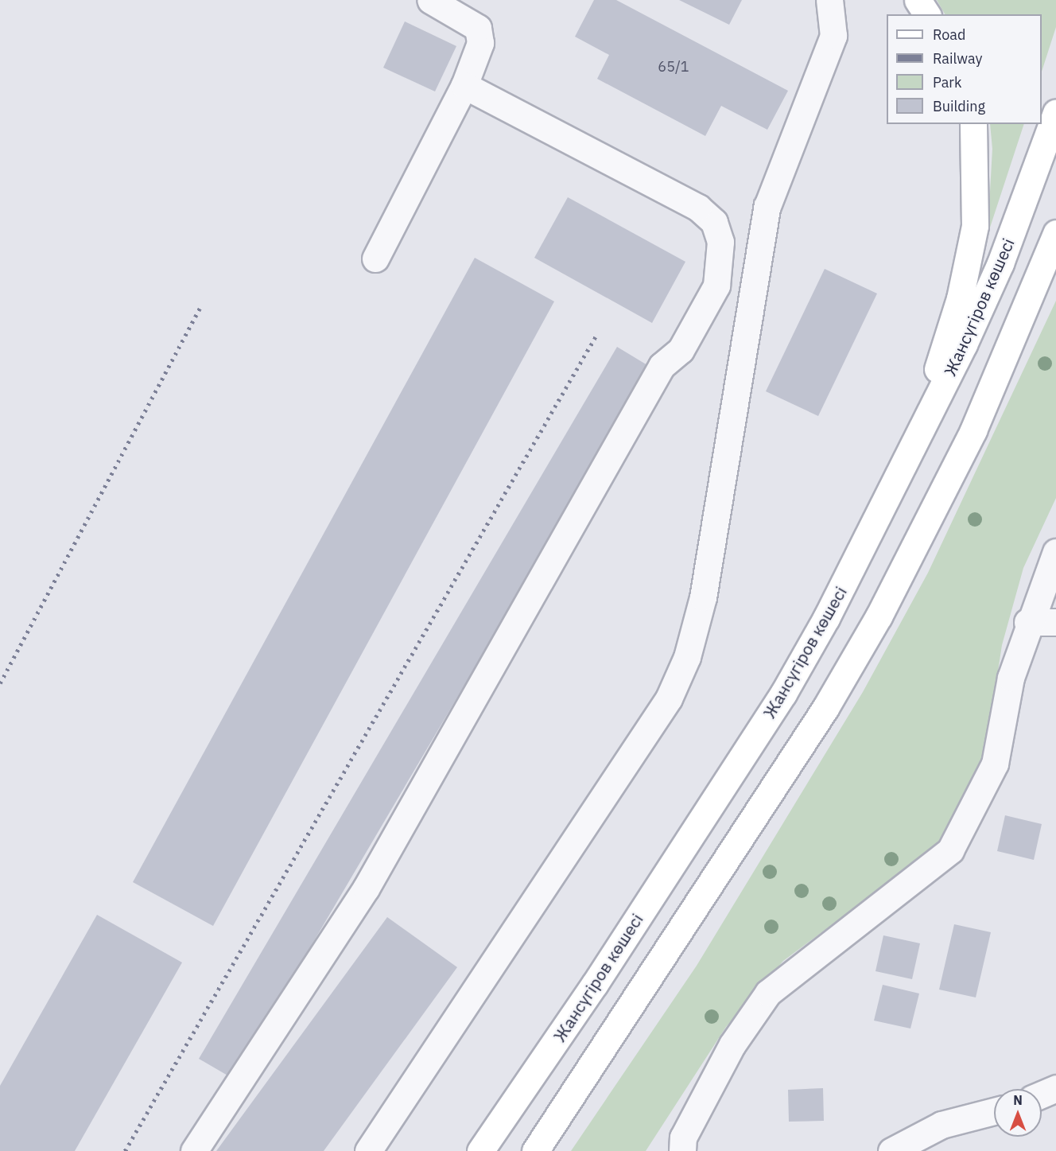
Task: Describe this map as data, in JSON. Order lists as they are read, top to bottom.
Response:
{
  "streets": {
    "main road": ["Жансүгіров көшесі"]
  },
  "house_numbers": ["65/1"],
  "legend": [
    "Road",
    "Railway",
    "Park",
    "Building"
  ],
  "north": "top"
}
